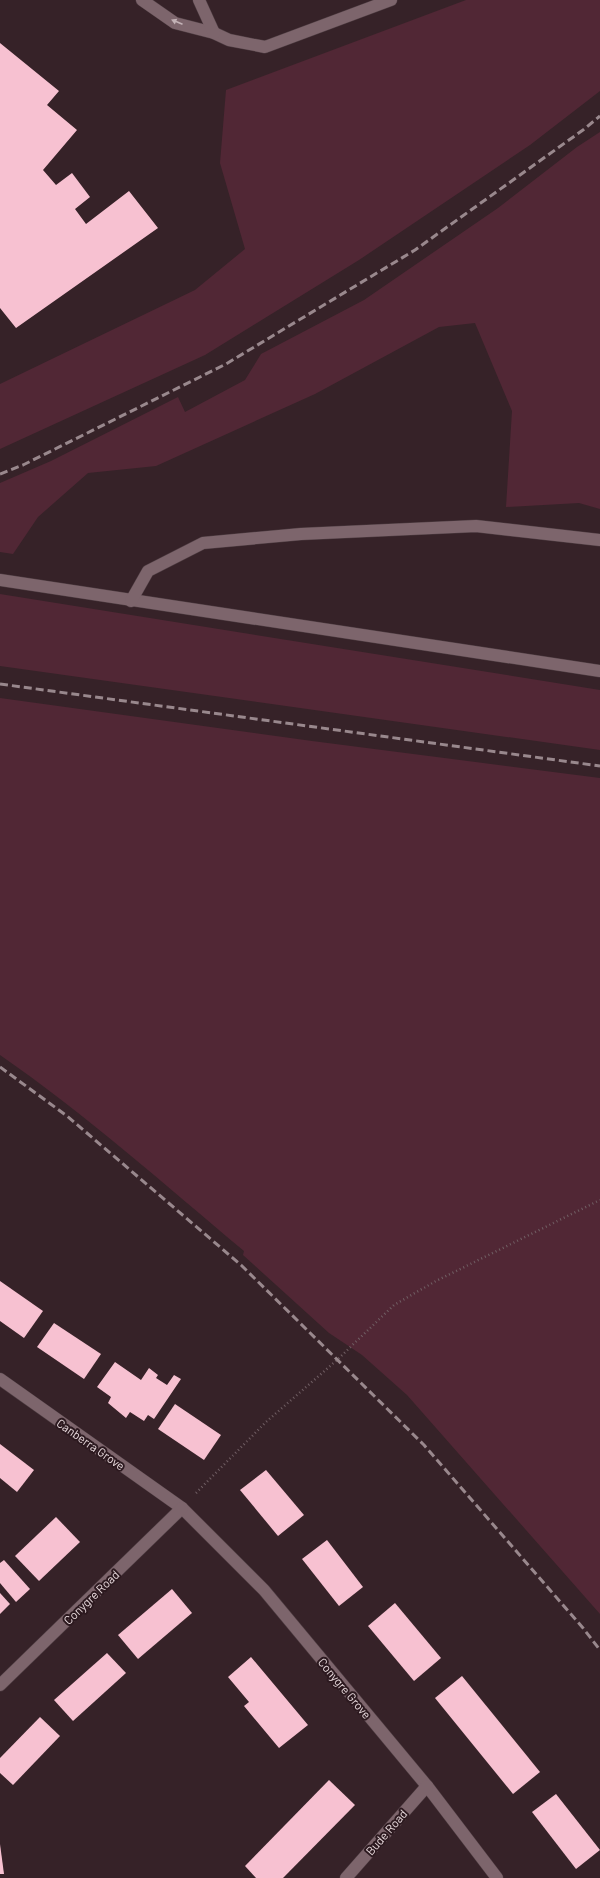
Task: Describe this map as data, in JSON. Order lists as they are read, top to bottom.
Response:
{
  "streets": {
    "street": [
      "Canberra Grove",
      "Conygre Road",
      "Conygre Grove",
      "Bude Road"
    ]
  },
  "crossings": [
    ["Canberra Grove", "Conygre Road"],
    ["Canberra Grove", "Conygre Grove"],
    ["Conygre Road", "Conygre Grove"],
    ["Conygre Grove", "Bude Road"]
  ]
}
